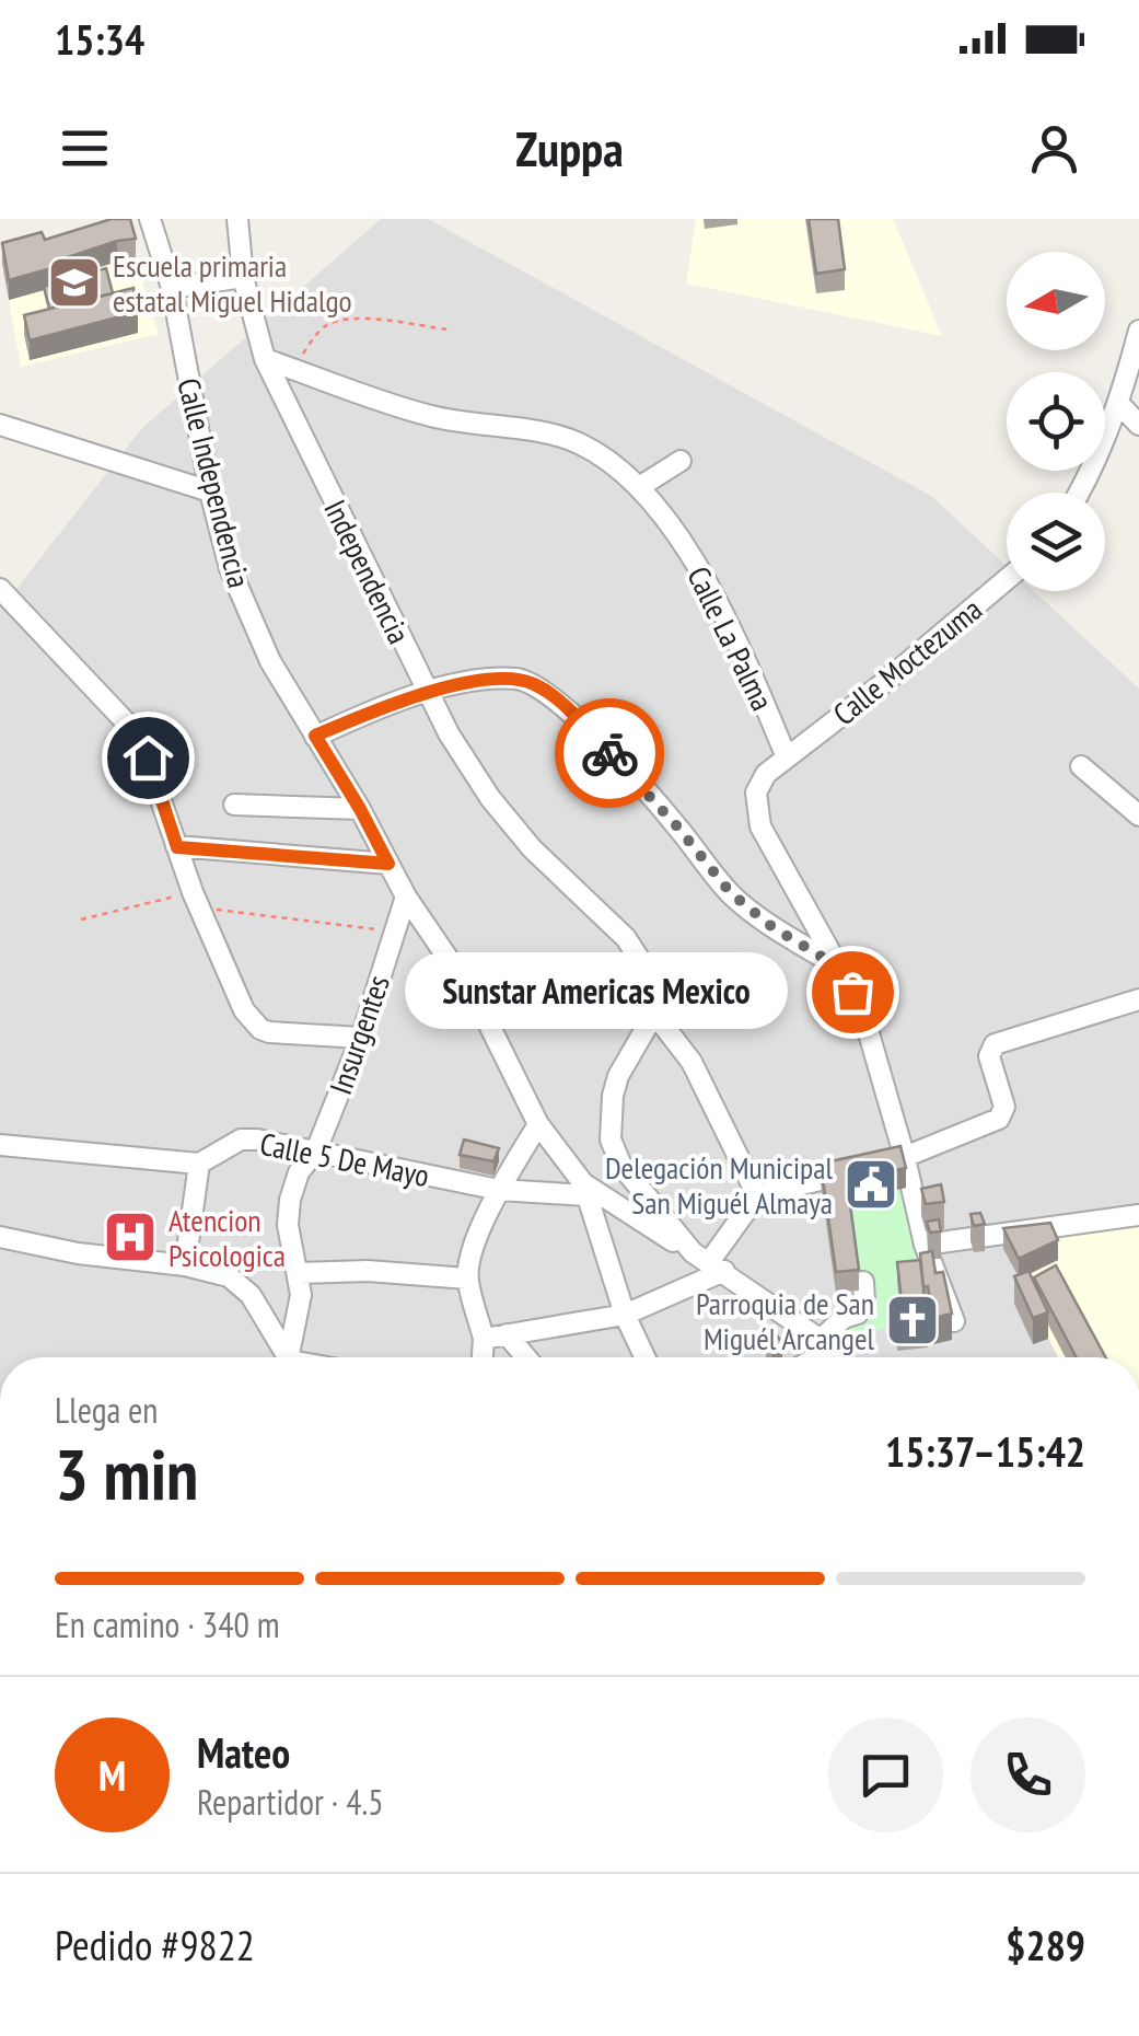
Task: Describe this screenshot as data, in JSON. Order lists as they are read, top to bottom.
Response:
{
  "streets": {
    "street": [
      "Calle Independencia",
      "Independencia",
      "Calle La Palma",
      "Calle Moctezuma",
      "Insurgentes",
      "Calle 5 De Mayo"
    ]
  },
  "crossings": [
    ["Calle Independencia", "Insurgentes"],
    ["Calle Independencia", "Calle 5 De Mayo"],
    ["Independencia", "Calle La Palma"],
    ["Calle La Palma", "Calle Moctezuma"],
    ["Insurgentes", "Calle 5 De Mayo"]
  ],
  "places": {
    "school or university": ["Escuela primaria estatal Miguel Hidalgo"],
    "other": ["Sunstar Americas Mexico"],
    "public building": ["Delegación Municipal San Miguél Almaya"],
    "hospital": ["Atencion Psicologica"],
    "church": ["Parroquia de San Miguél Arcangel"]
  },
  "north": "left",
  "page": {
    "status": "15:34",
    "header": "Zuppa",
    "bubble": "Sunstar Americas Mexico",
    "heading": ["3 min", "Llega en", "15:37–15:42"],
    "panel": [
      "Mateo",
      "Repartidor · 4.5",
      "Pedido #9822",
      "$289"
    ],
    "bar": "En camino · 340 m",
    "round": "M"
  }
}
